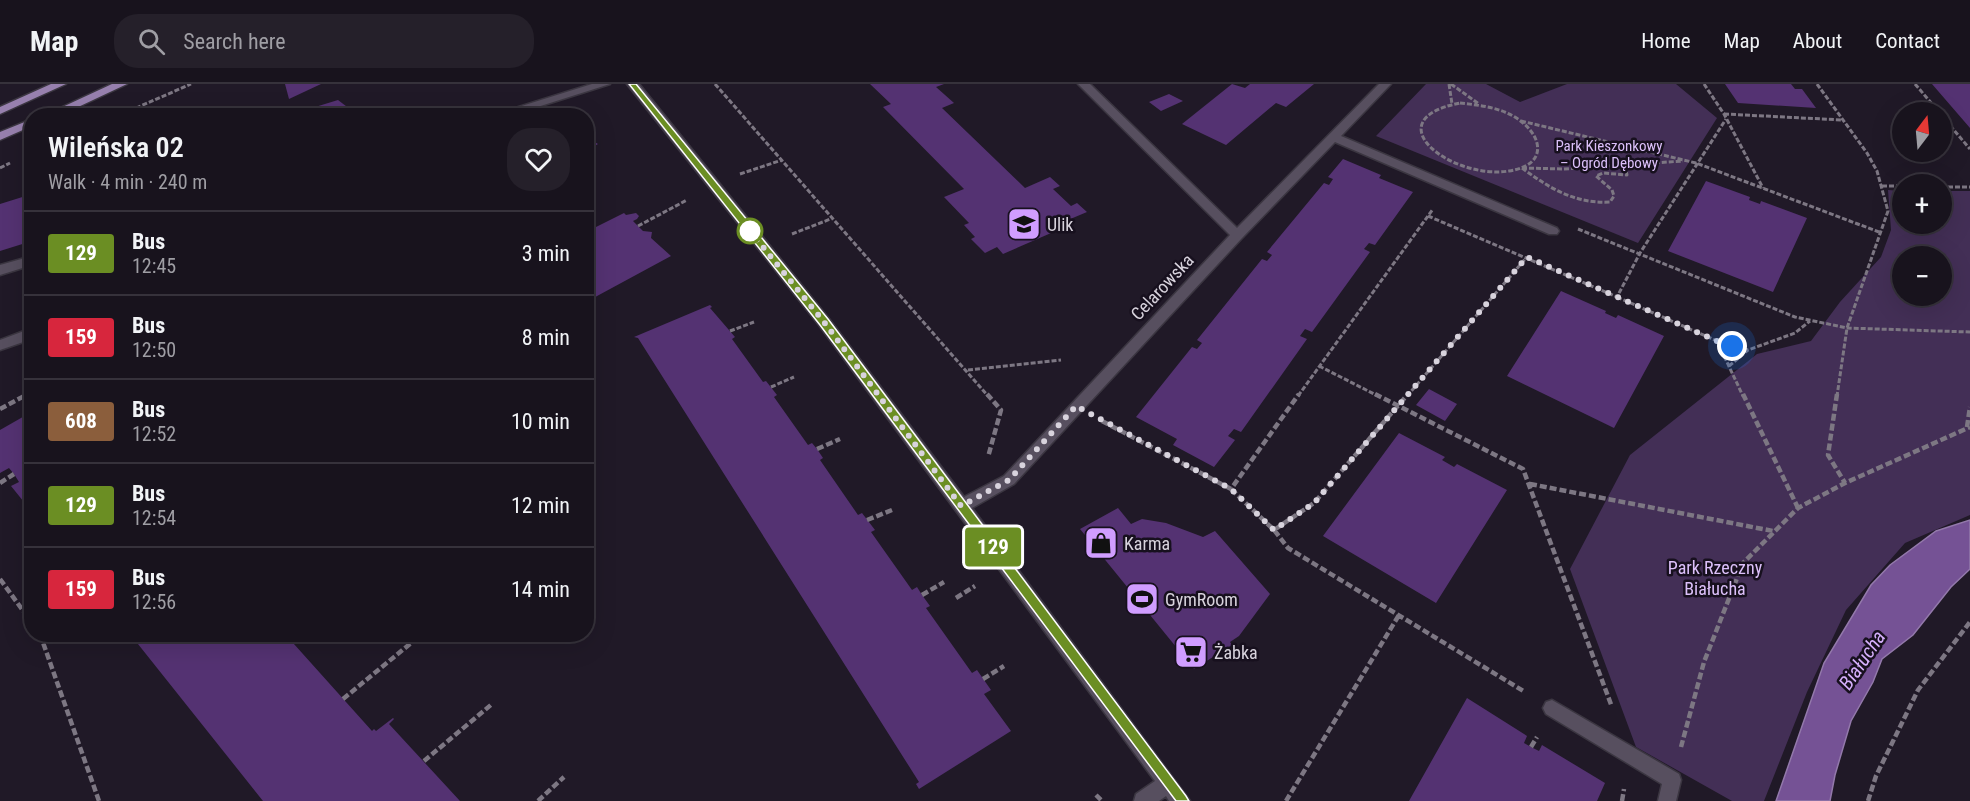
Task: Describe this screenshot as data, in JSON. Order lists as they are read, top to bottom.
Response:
{
  "streets": {
    "street": ["Celarowska"]
  },
  "water": ["Białucha"],
  "parks": ["Park Kieszonkowy – Ogród Dębowy", "Park Rzeczny Białucha"],
  "places": {
    "school or university": ["Ulik"],
    "shop": ["Karma"],
    "sports": ["GymRoom"],
    "supermarket": ["Żabka"]
  },
  "lines": ["bus line 129"],
  "north": "top",
  "page": {
    "header": "Map",
    "search": "Search here",
    "nav": [
      "Home",
      "Map",
      "About",
      "Contact"
    ],
    "on_map": "129",
    "map_buttons": ["+", "−"],
    "heading": ["Wileńska 02", "Walk · 4 min · 240 m"],
    "list": [
      {
        "mark": "129",
        "name": "Bus",
        "note": "12:45",
        "value": "3 min"
      },
      {
        "mark": "159",
        "name": "Bus",
        "note": "12:50",
        "value": "8 min"
      },
      {
        "mark": "608",
        "name": "Bus",
        "note": "12:52",
        "value": "10 min"
      },
      {
        "mark": "129",
        "name": "Bus",
        "note": "12:54",
        "value": "12 min"
      },
      {
        "mark": "159",
        "name": "Bus",
        "note": "12:56",
        "value": "14 min"
      }
    ]
  }
}
